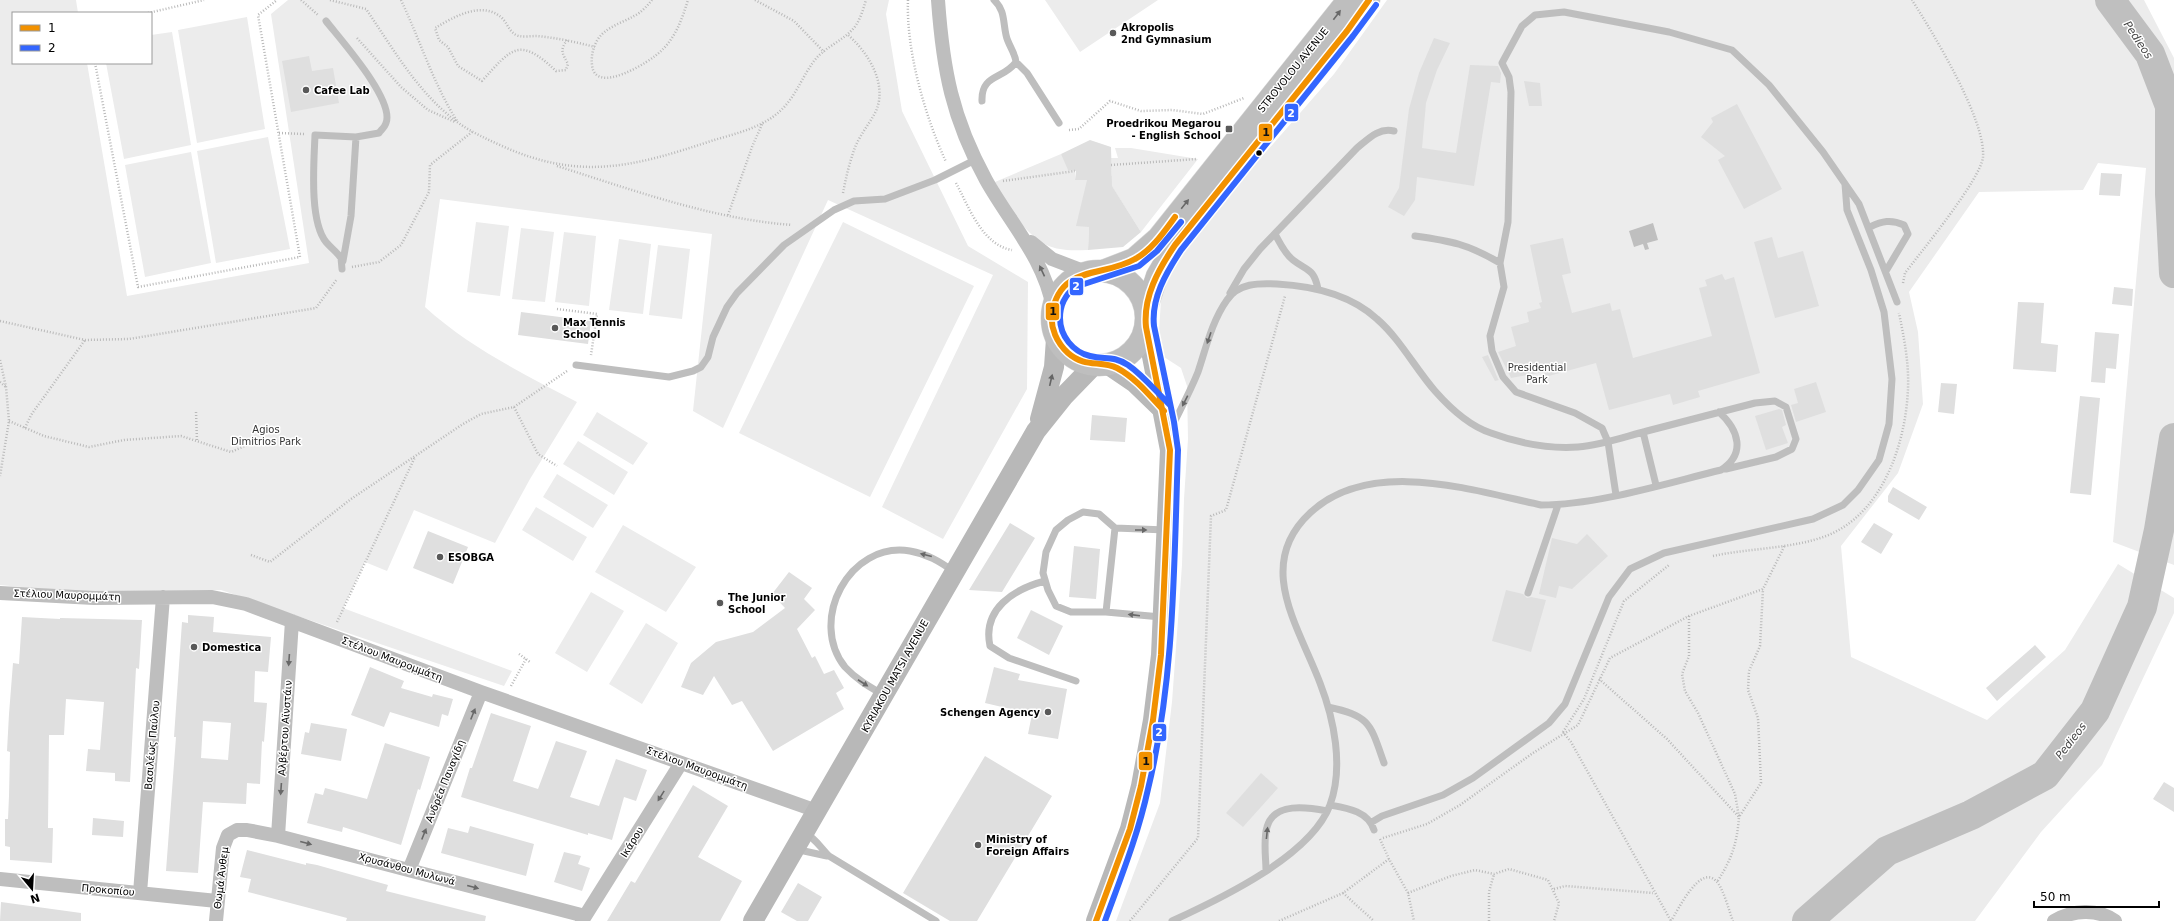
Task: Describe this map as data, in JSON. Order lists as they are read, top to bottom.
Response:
{
  "streets": {
    "main road": ["STROVOLOU AVENUE", "KYRIAKOU MATSI AVENUE"],
    "street": [
      "Στέλιου Μαυρομμάτη",
      "Αλβέρτου Αϊνστάιν",
      "Βασιλέως Παύλου",
      "Ανδρέα Παναγίδη",
      "Ικάρου",
      "Χρυσάνθου Μυλωνά",
      "Θωμά Άνθεμ",
      "Προκοπίου"
    ]
  },
  "crossings": [
    ["STROVOLOU AVENUE", "KYRIAKOU MATSI AVENUE"],
    ["Στέλιου Μαυρομμάτη", "KYRIAKOU MATSI AVENUE"],
    ["Στέλιου Μαυρομμάτη", "Αλβέρτου Αϊνστάιν"],
    ["Στέλιου Μαυρομμάτη", "Βασιλέως Παύλου"],
    ["Στέλιου Μαυρομμάτη", "Ανδρέα Παναγίδη"],
    ["Στέλιου Μαυρομμάτη", "Ικάρου"],
    ["Αλβέρτου Αϊνστάιν", "Χρυσάνθου Μυλωνά"],
    ["Βασιλέως Παύλου", "Προκοπίου"],
    ["Ανδρέα Παναγίδη", "Χρυσάνθου Μυλωνά"],
    ["Ικάρου", "Χρυσάνθου Μυλωνά"],
    ["Χρυσάνθου Μυλωνά", "Θωμά Άνθεμ"],
    ["Θωμά Άνθεμ", "Προκοπίου"]
  ],
  "one_way": [
    "Αλβέρτου Αϊνστάιν",
    "Ανδρέα Παναγίδη",
    "Ικάρου",
    "Χρυσάνθου Μυλωνά"
  ],
  "water": ["Pedieos"],
  "parks": ["Presidential Park", "Agios Dimitrios Park"],
  "places": {
    "other": [
      "Akropolis 2nd Gymnasium",
      "Cafee Lab",
      "Max Tennis School",
      "ESOBGA",
      "The Junior School",
      "Domestica",
      "Schengen Agency",
      "Ministry of Foreign Affairs"
    ],
    "transit": ["Proedrikou Megarou - English School"]
  },
  "lines": ["transit line 1", "transit line 2"],
  "legend": ["1", "2"],
  "scale_bar": "50 m",
  "north": "bottom"
}
